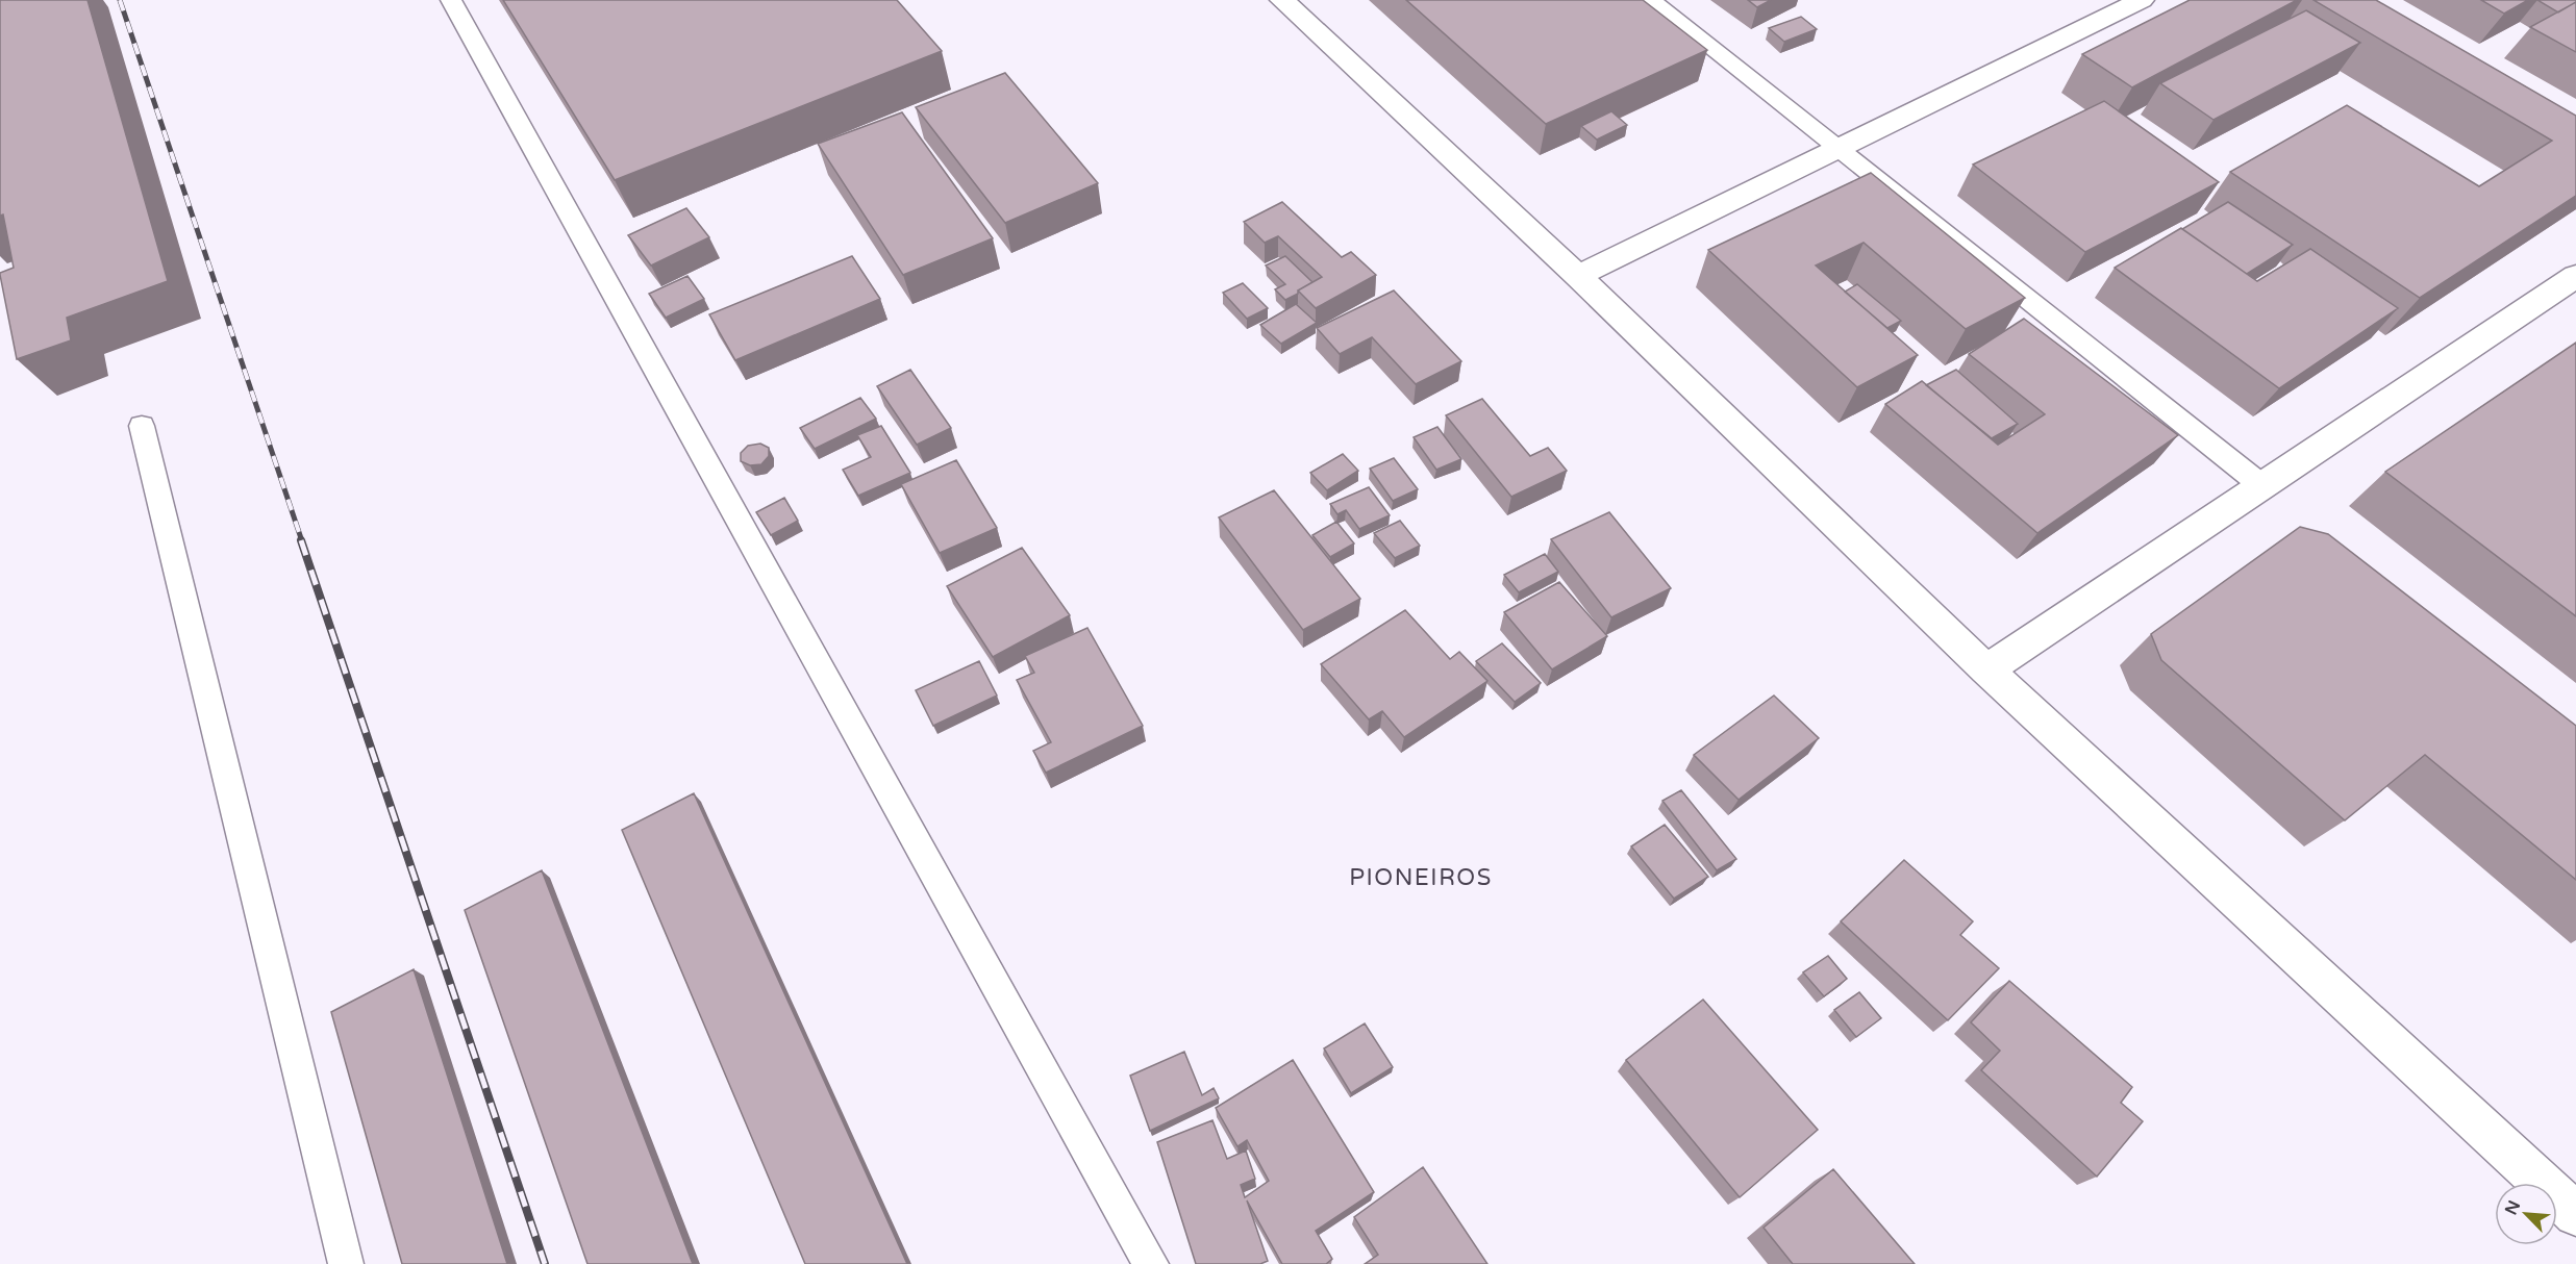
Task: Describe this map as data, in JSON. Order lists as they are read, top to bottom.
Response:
{
  "districts": ["PIONEIROS"],
  "north": "top left"
}
